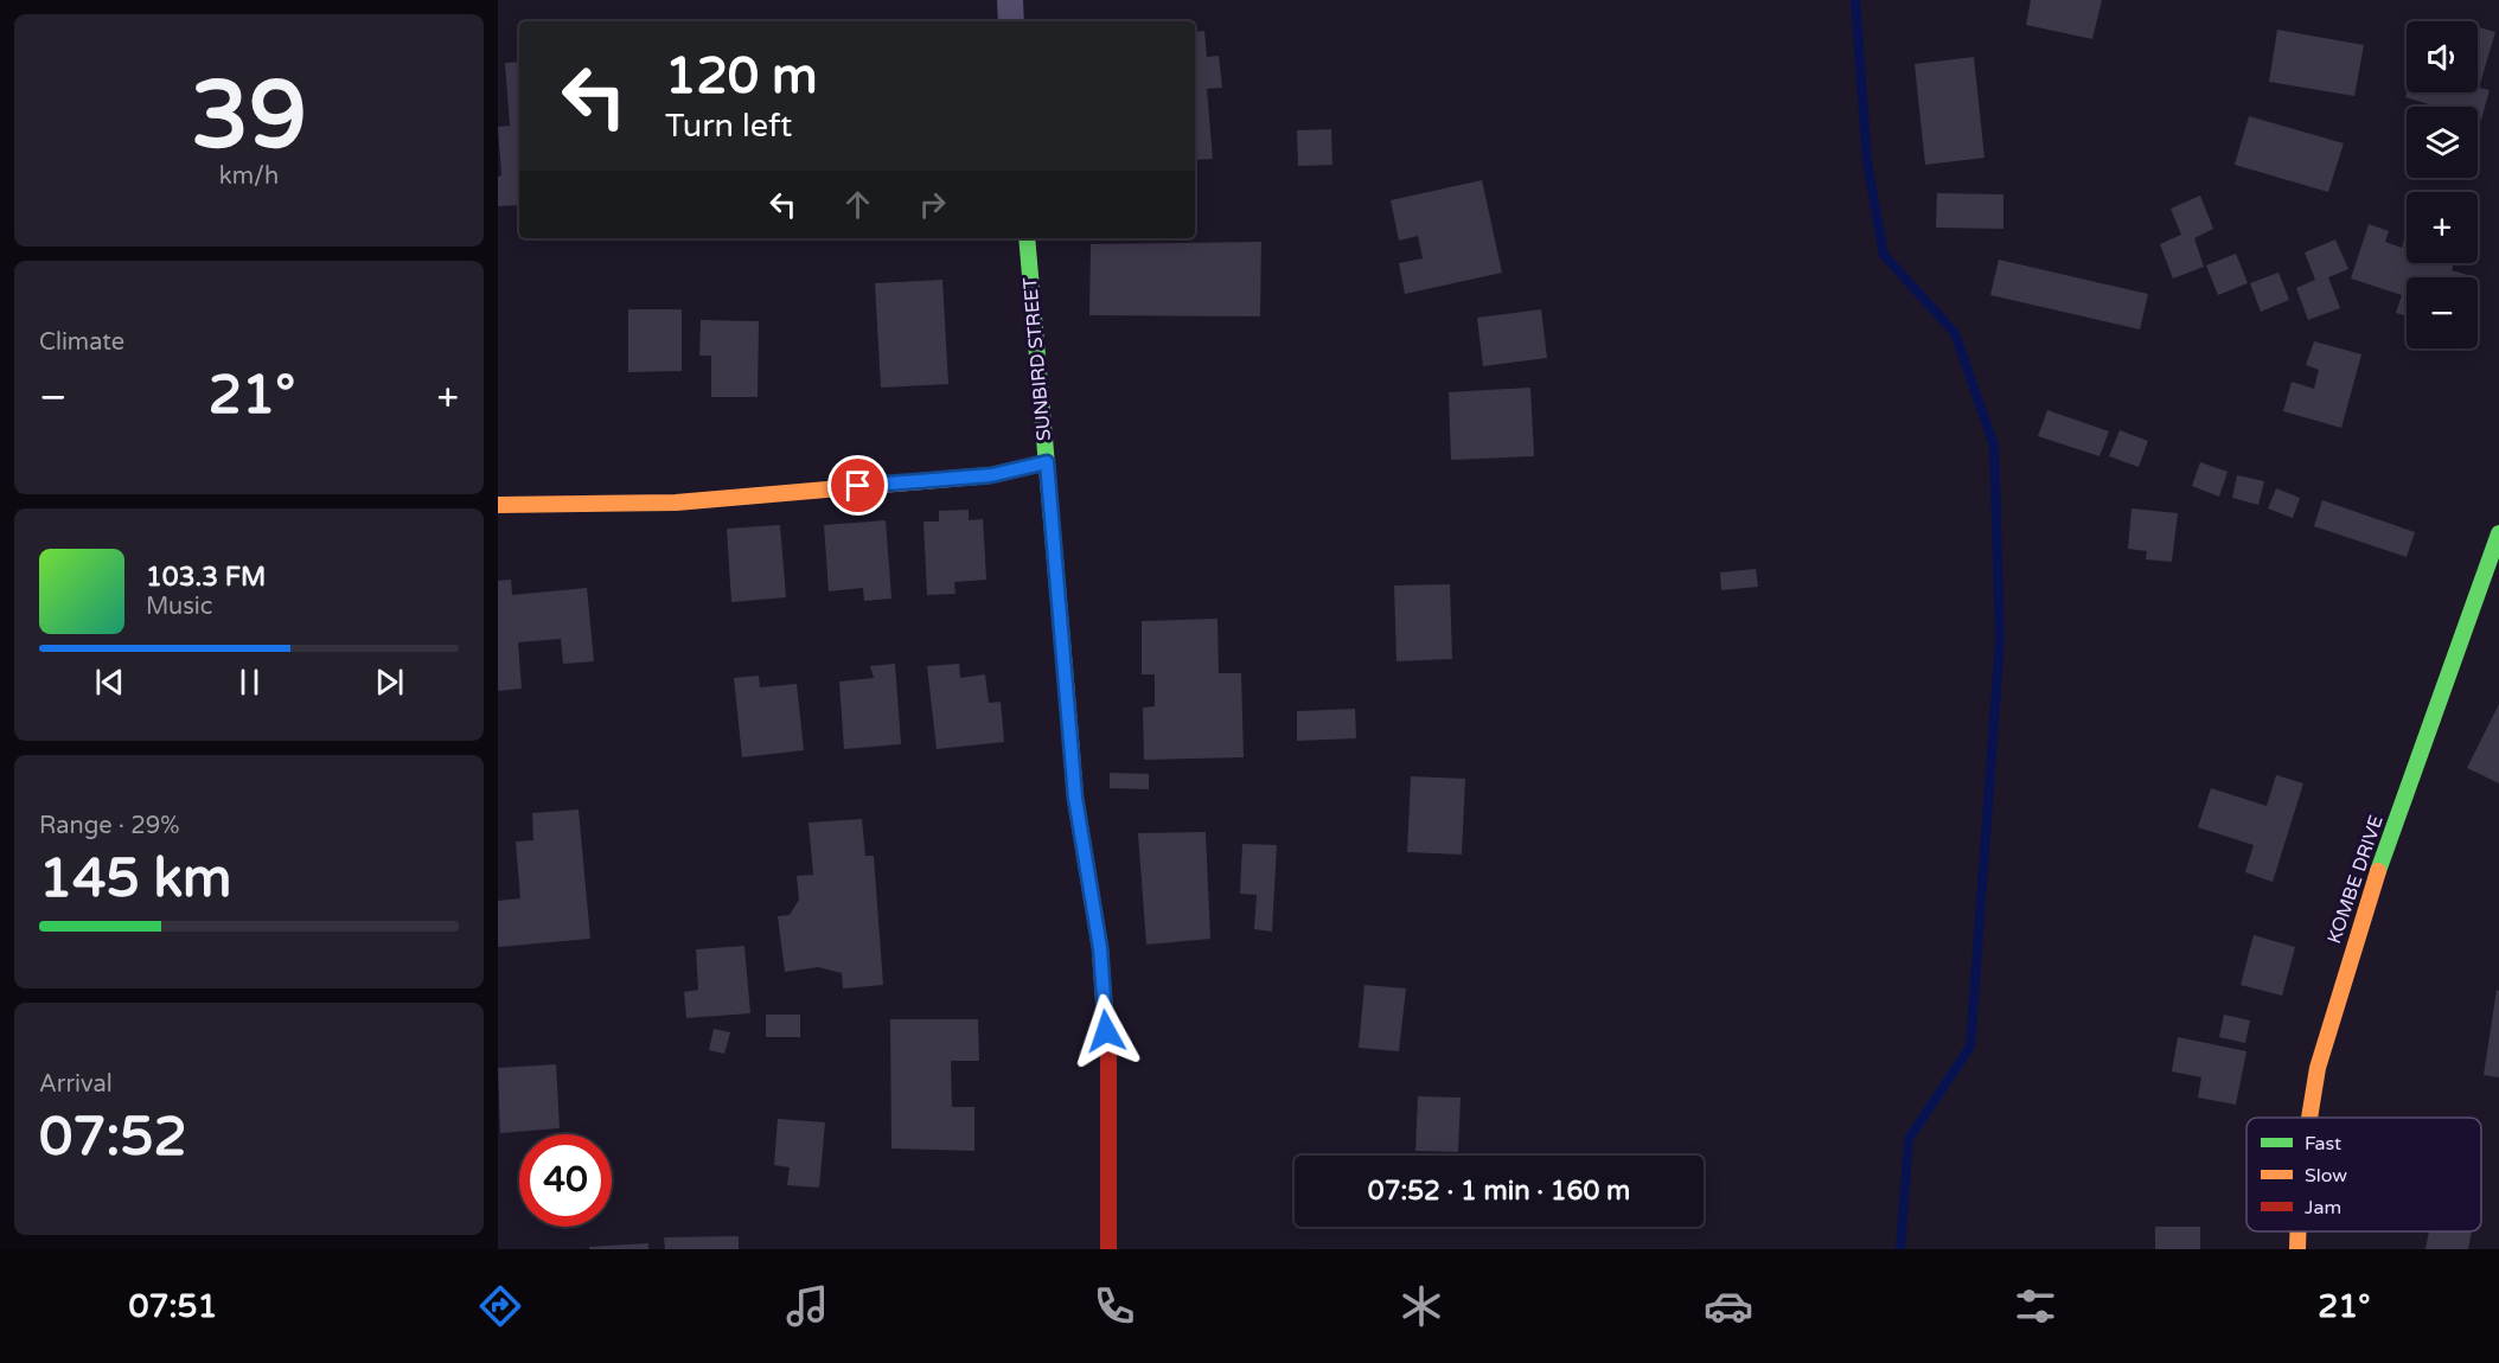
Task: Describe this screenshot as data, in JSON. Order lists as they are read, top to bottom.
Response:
{
  "streets": {
    "street": ["SUNBIRD STREET", "KOMBE DRIVE"]
  },
  "legend": ["Fast", "Slow", "Jam"],
  "page": {
    "tile": [
      ["39", "km/h"],
      "Climate",
      ["Range · 29%", "145 km"],
      ["Arrival", "07:52"]
    ],
    "map_buttons": ["+", "−"],
    "turn": ["120 m", "Turn left"],
    "heat": ["−", "21°", "+"],
    "song": ["103.3 FM", "Music"],
    "limit": "40",
    "trip": "07:52 · 1 min · 160 m",
    "tabs": ["07:51", "21°"]
  }
}
